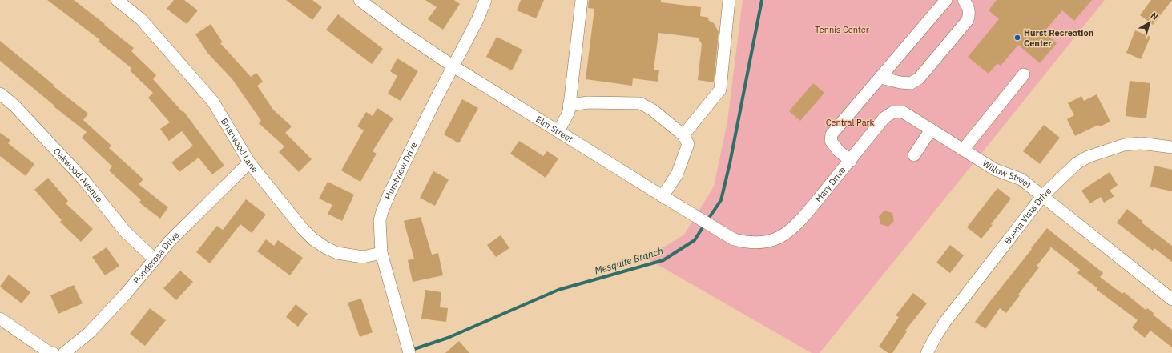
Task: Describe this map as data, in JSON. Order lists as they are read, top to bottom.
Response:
{
  "streets": {
    "street": [
      "Elm Street",
      "Briarwood Lane",
      "Hurstview Drive",
      "Willow Street",
      "Oakwood Avenue",
      "Mary Drive",
      "Buena Vista Drive",
      "Ponderosa Drive"
    ]
  },
  "crossings": [
    ["Elm Street", "Hurstview Drive"],
    ["Elm Street", "Mary Drive"],
    ["Briarwood Lane", "Hurstview Drive"],
    ["Briarwood Lane", "Ponderosa Drive"],
    ["Willow Street", "Mary Drive"],
    ["Willow Street", "Buena Vista Drive"],
    ["Oakwood Avenue", "Ponderosa Drive"]
  ],
  "water": ["Mesquite Branch"],
  "parks": ["Tennis Center", "Central Park"],
  "places": ["Hurst Recreation Center"],
  "north": "top right"
}
